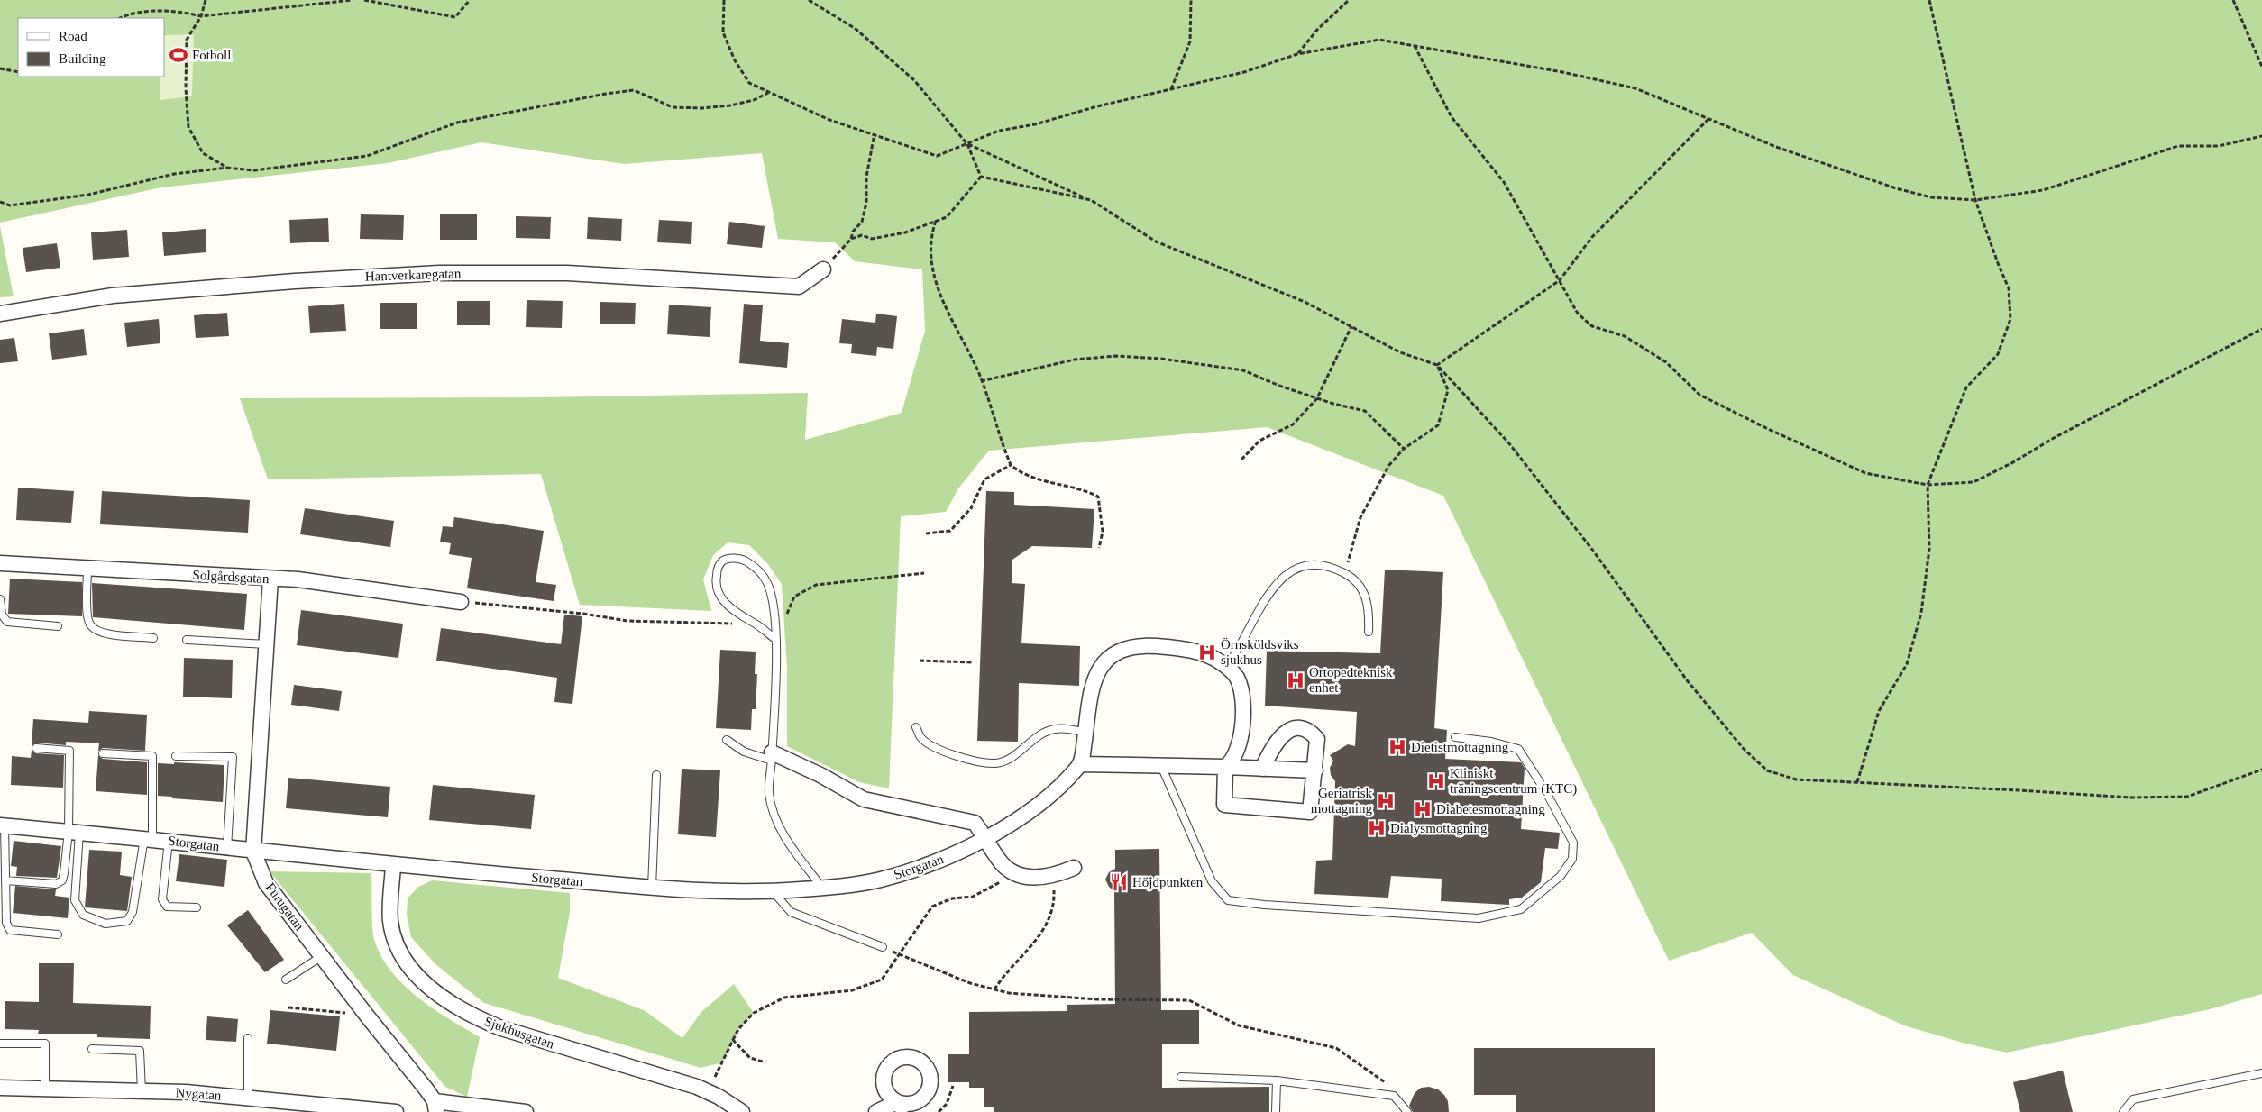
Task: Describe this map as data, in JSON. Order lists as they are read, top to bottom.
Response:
{
  "streets": {
    "street": [
      "Hantverkaregatan",
      "Solgårdsgatan",
      "Storgatan",
      "Furugatan",
      "Sjukhusgatan",
      "Nygatan"
    ]
  },
  "crossings": [
    ["Solgårdsgatan", "Furugatan"],
    ["Storgatan", "Furugatan"],
    ["Storgatan", "Sjukhusgatan"]
  ],
  "places": {
    "sports": ["Fotboll"],
    "hospital": [
      "Örnsköldsviks sjukhus",
      "Ortopedteknisk enhet",
      "Dietistmottagning",
      "Kliniskt träningscentrum (KTC)",
      "Geriatrisk mottagning",
      "Diabetesmottagning",
      "Dialysmottagning"
    ],
    "restaurant": ["Höjdpunkten"]
  },
  "legend": ["Road", "Building"]
}
